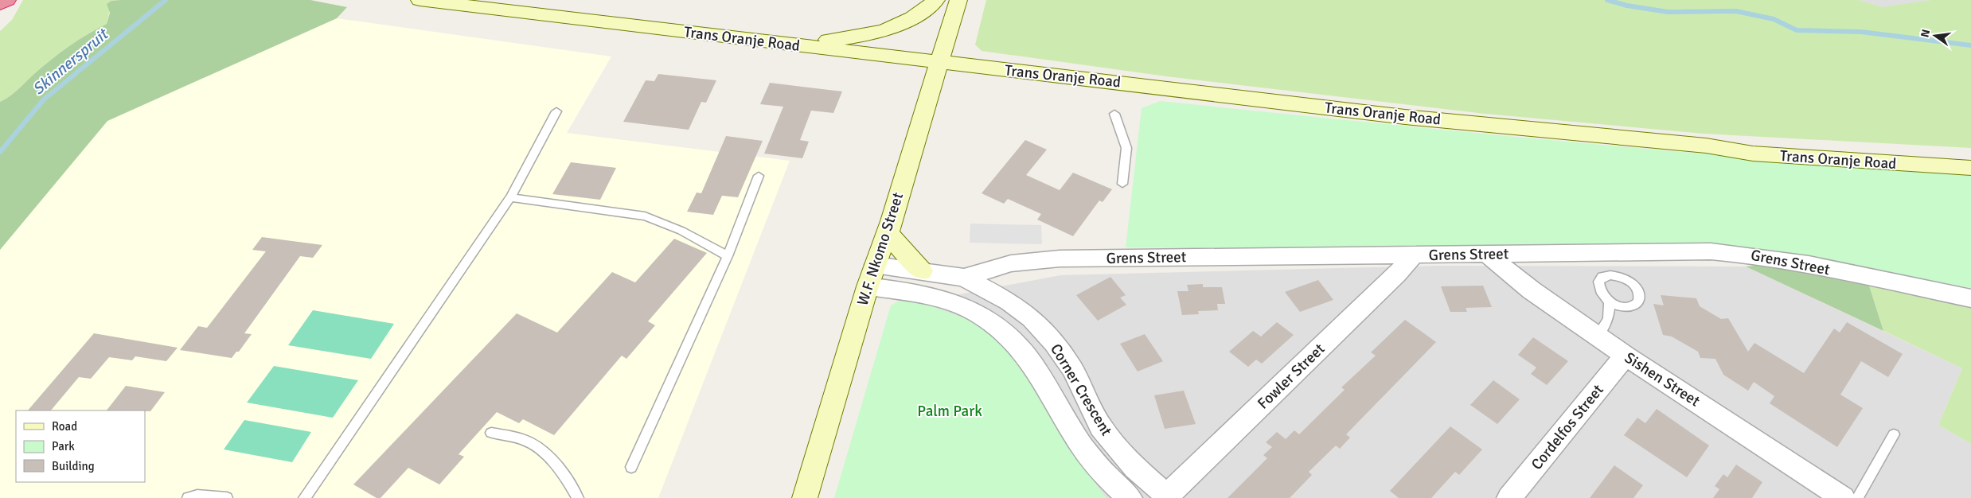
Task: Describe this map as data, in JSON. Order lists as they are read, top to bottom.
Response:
{
  "streets": {
    "main road": ["Trans Oranje Road", "W.F. Nkomo Street"],
    "street": [
      "Grens Street",
      "Fowler Street",
      "Sishen Street",
      "Corner Crescent",
      "Cordelfos Street"
    ]
  },
  "crossings": [
    ["Trans Oranje Road", "W.F. Nkomo Street"],
    ["W.F. Nkomo Street", "Corner Crescent"],
    ["Grens Street", "Fowler Street"],
    ["Grens Street", "Sishen Street"],
    ["Grens Street", "Corner Crescent"],
    ["Fowler Street", "Corner Crescent"],
    ["Sishen Street", "Cordelfos Street"]
  ],
  "water": ["Skinnerspruit"],
  "parks": ["Palm Park"],
  "legend": ["Road", "Park", "Building"],
  "north": "left"
}
